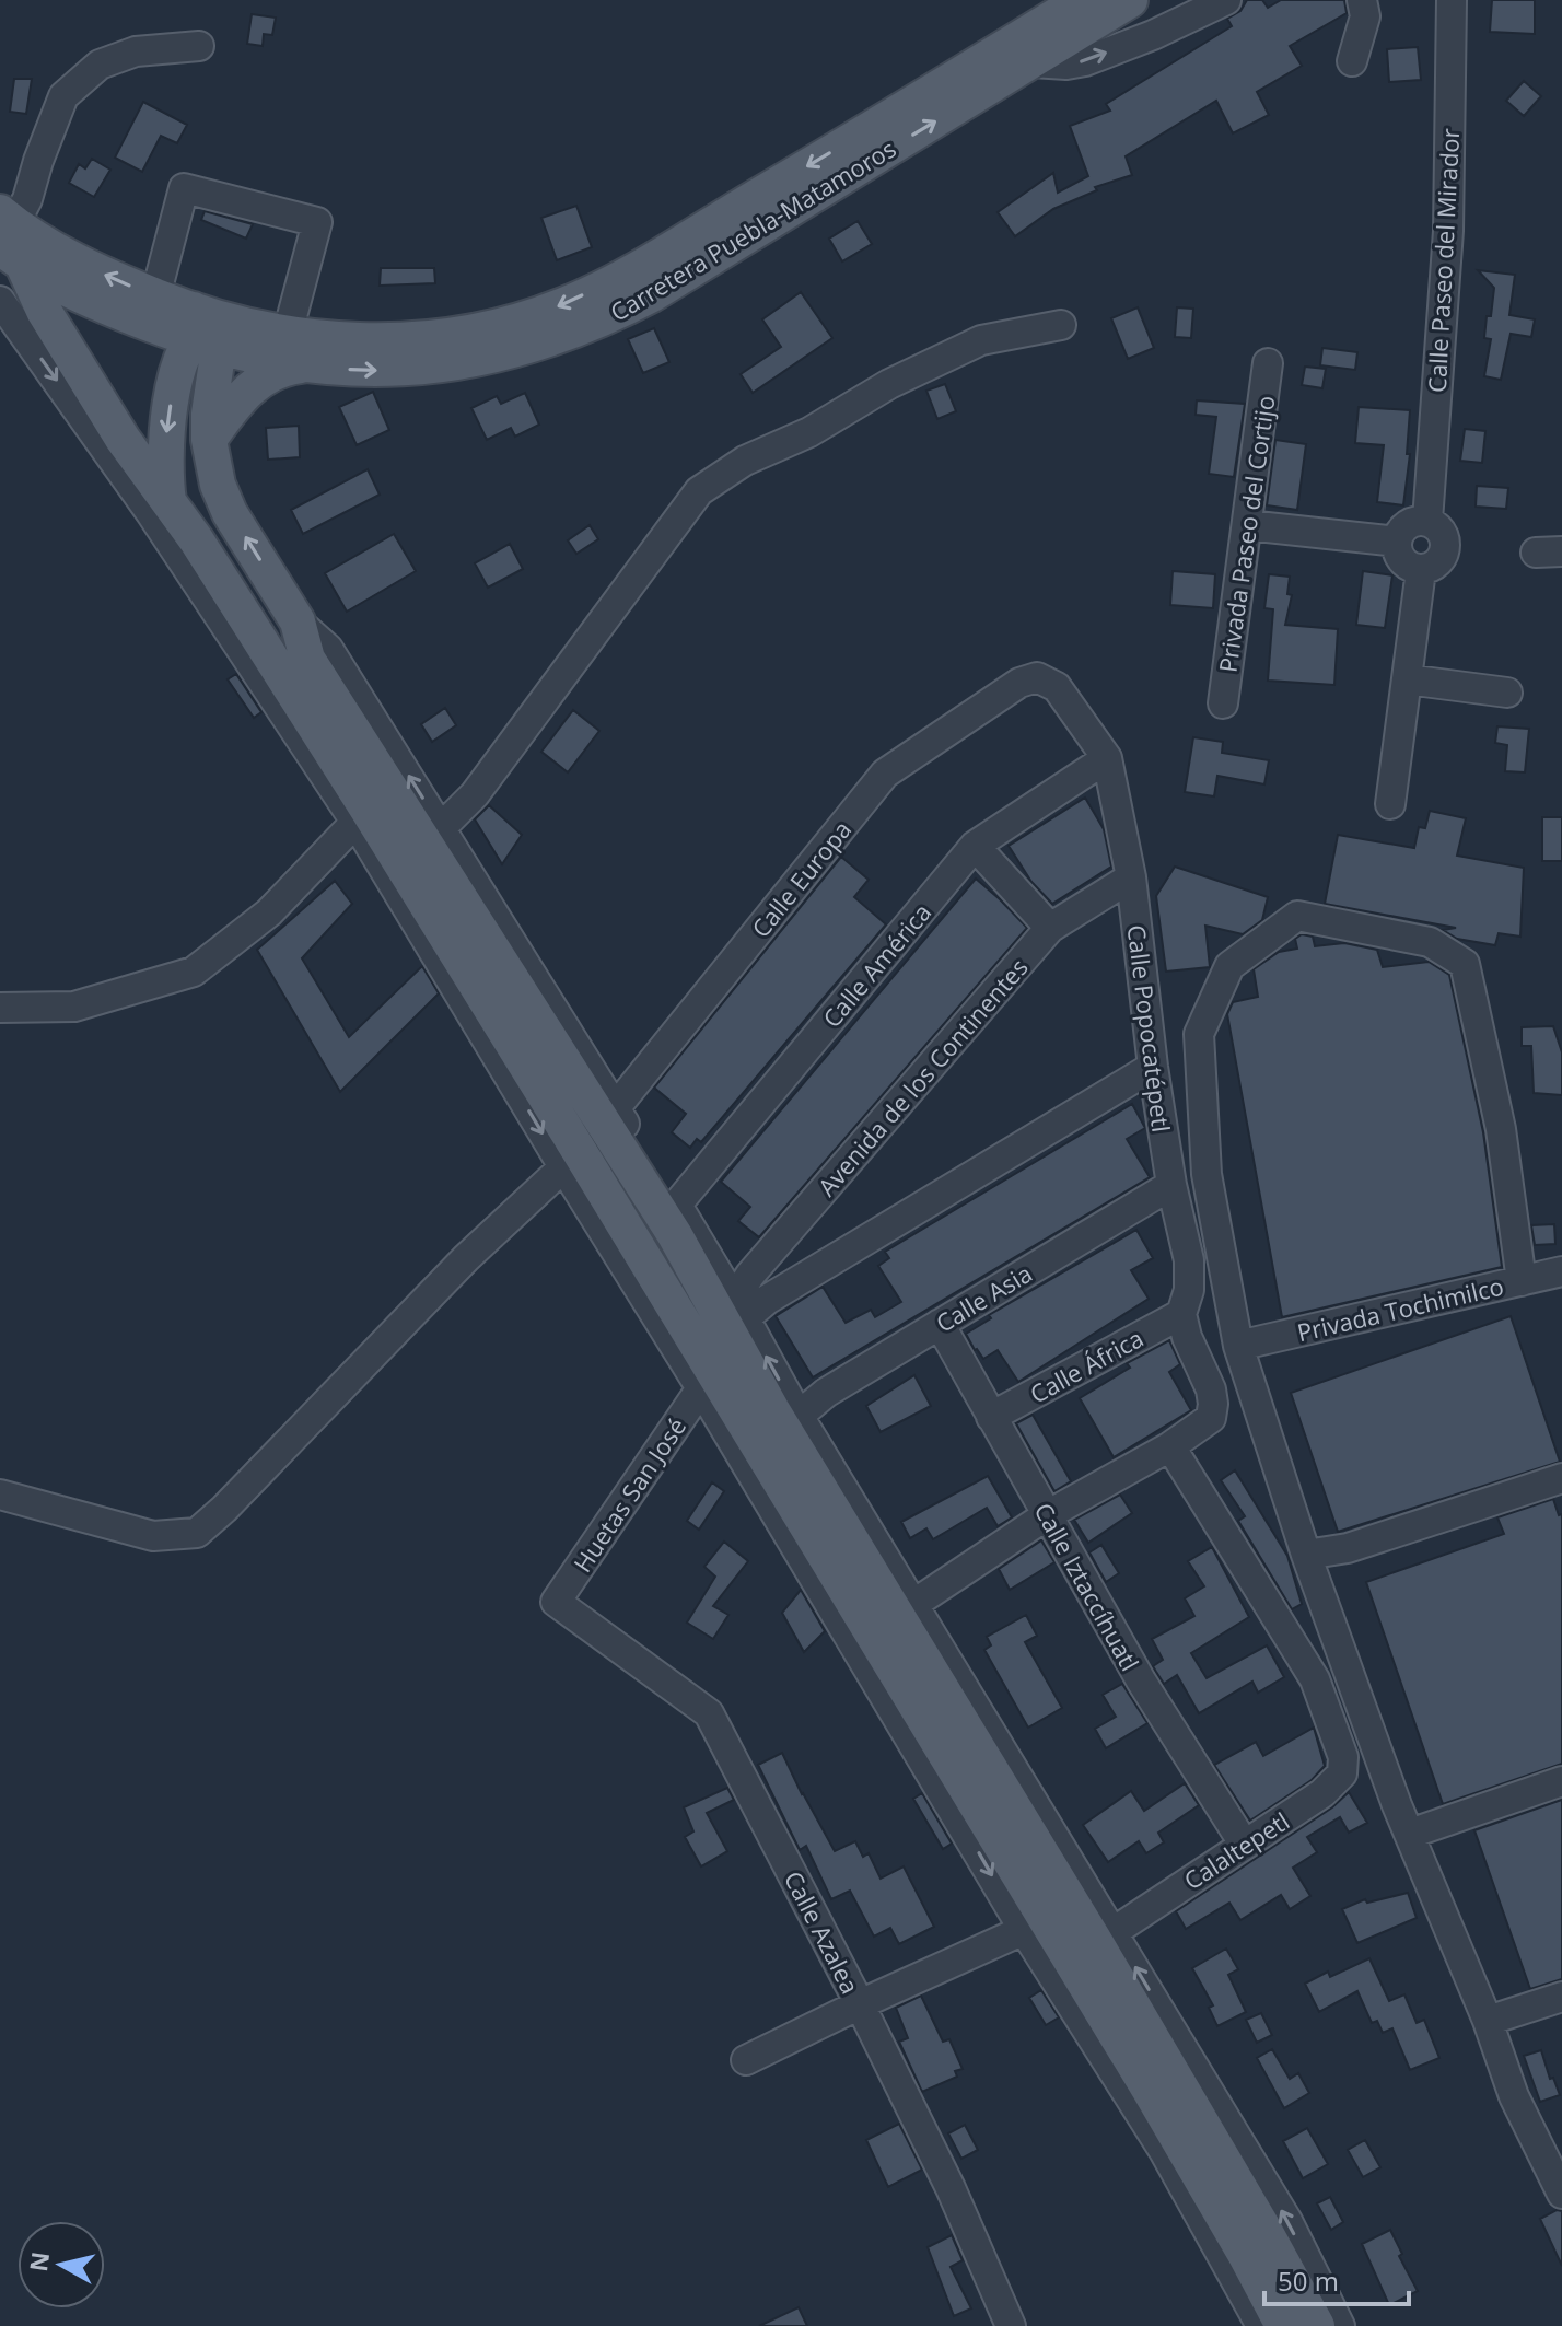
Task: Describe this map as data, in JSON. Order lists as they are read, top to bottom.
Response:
{
  "streets": {
    "main road": ["Carretera Puebla-Matamoros"],
    "street": [
      "Calle Paseo del Mirador",
      "Privada Paseo del Cortijo",
      "Calle Europa",
      "Calle América",
      "Calle Popocatépetl",
      "Avenida de los Continentes",
      "Calle Asia",
      "Privada Tochimilco",
      "Calle África",
      "Huetas San José",
      "Calle Iztaccíhuatl",
      "Calaltepetl",
      "Calle Azalea"
    ]
  },
  "crossings": [
    ["Calle Europa", "Calle Popocatépetl"],
    ["Calle América", "Calle Popocatépetl"],
    ["Calle Popocatépetl", "Avenida de los Continentes"],
    ["Calle Popocatépetl", "Calle Asia"],
    ["Calle Popocatépetl", "Calle África"],
    ["Calle Popocatépetl", "Calaltepetl"],
    ["Calle Asia", "Calle Iztaccíhuatl"],
    ["Calle África", "Calle Iztaccíhuatl"],
    ["Huetas San José", "Calle Azalea"],
    ["Calle Iztaccíhuatl", "Calaltepetl"]
  ],
  "scale_bar": "50 m",
  "north": "left"
}
